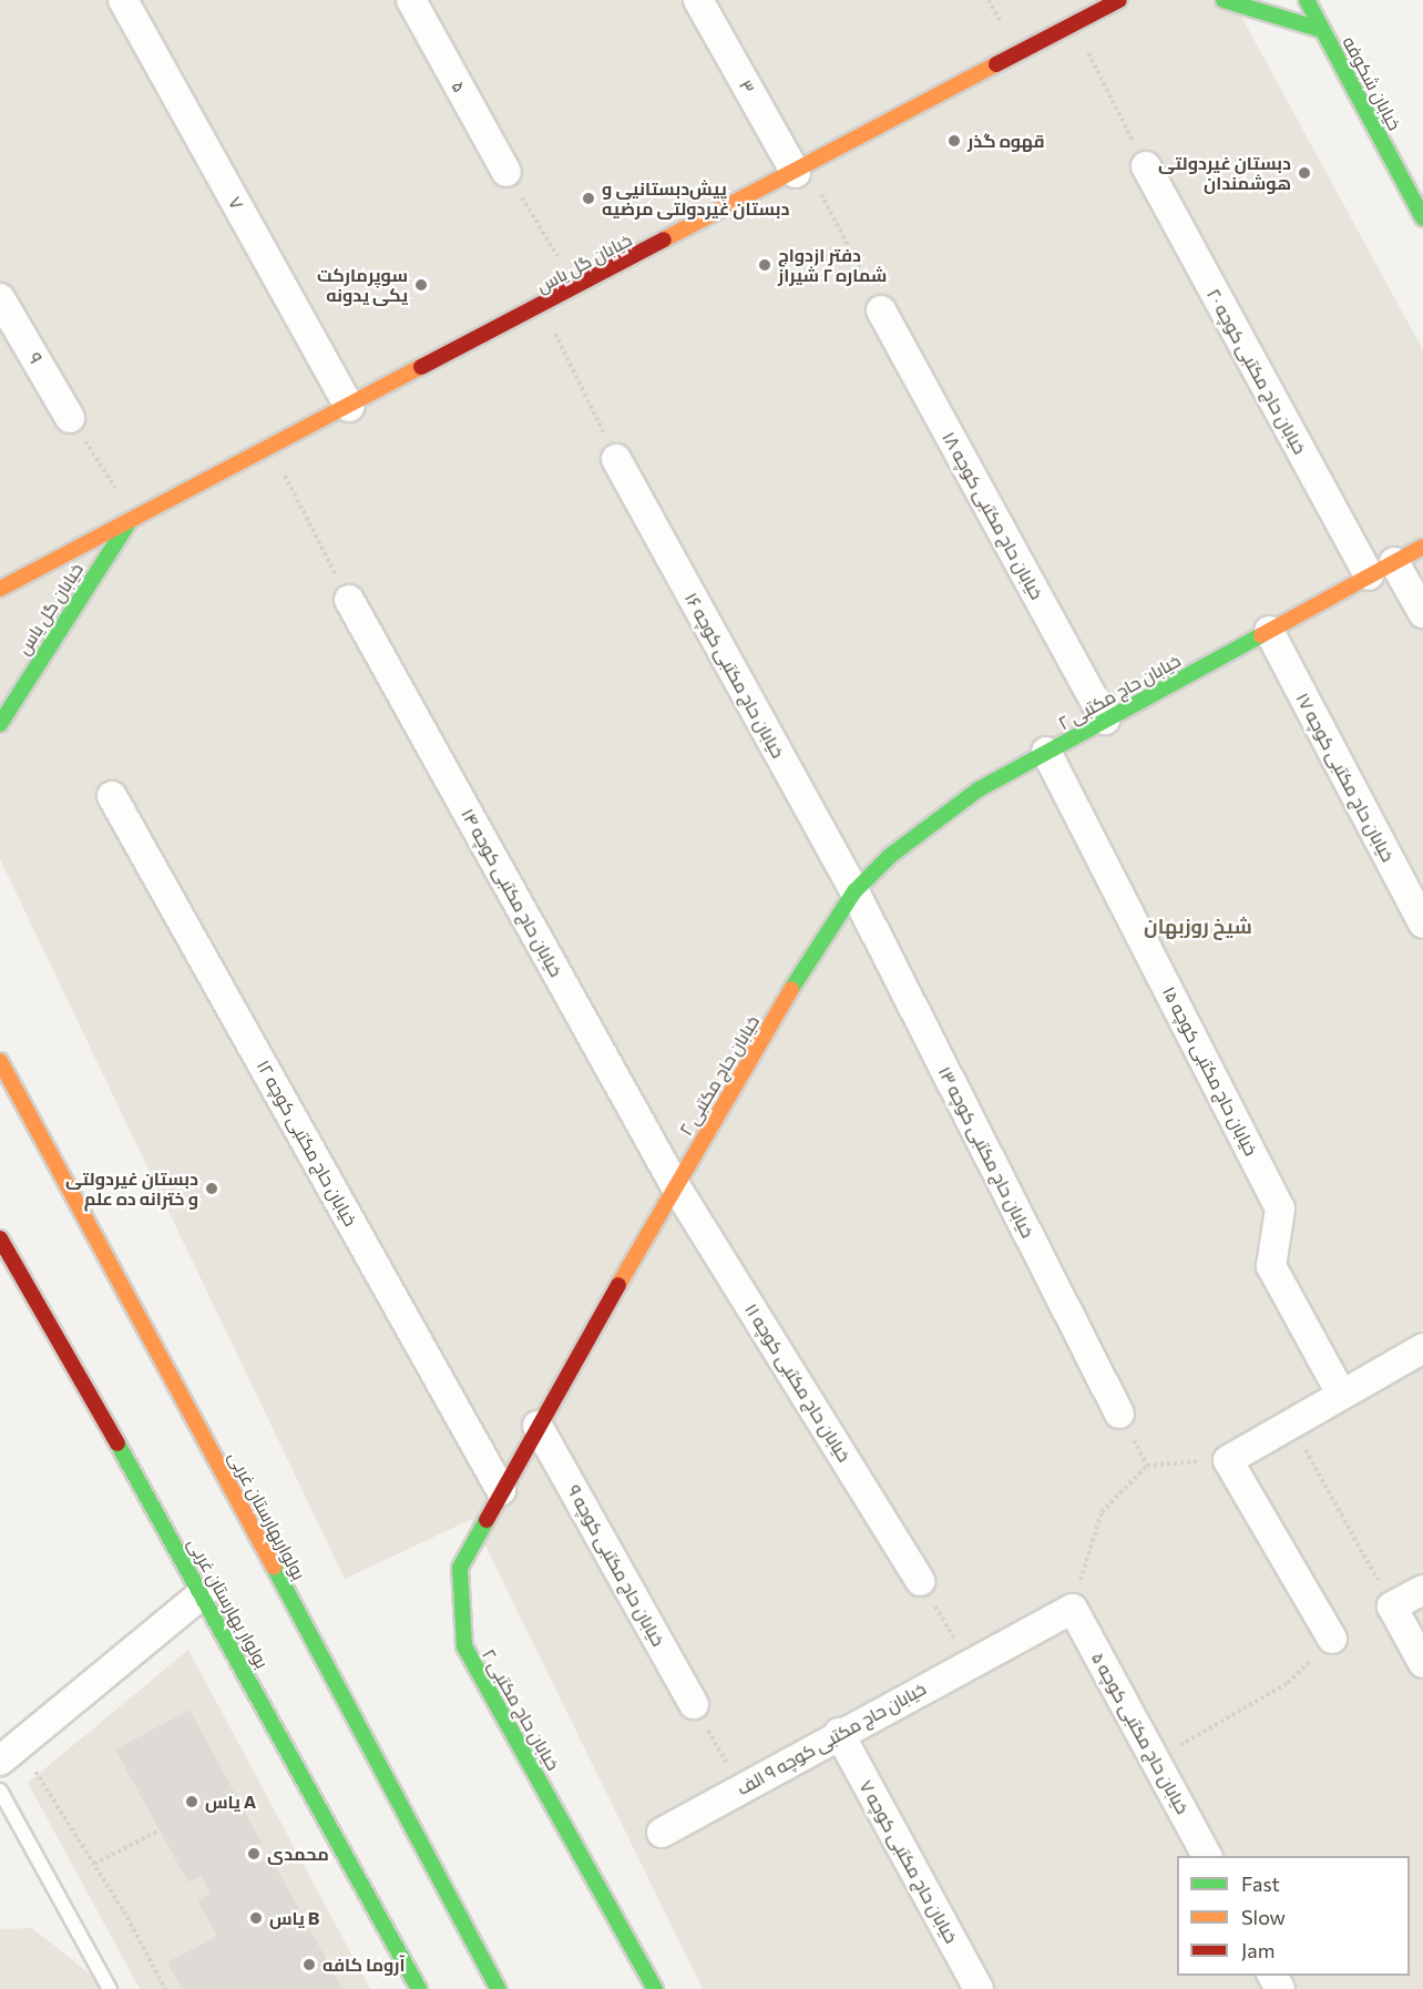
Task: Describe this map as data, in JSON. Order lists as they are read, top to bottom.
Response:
{
  "streets": {
    "street": [
      "خیابان شکوفه",
      "۵",
      "۳",
      "۷",
      "خیابان گل یاس",
      "۹",
      "خیابان حاج مکتبی کوچه ۲۰",
      "خیابان حاج مکتبی کوچه ۱۸",
      "خیابان حاج مکتبی کوچه ۱۶",
      "خیابان حاج مکتبی ۲",
      "خیابان حاج مکتبی کوچه ۱۷",
      "خیابان حاج مکتبی کوچه ۱۴",
      "خیابان حاج مکتبی کوچه ۱۵",
      "خیابان حاج مکتبی کوچه ۱۲",
      "خیابان حاج مکتبی کوچه ۱۳",
      "خیابان حاج مکتبی کوچه ۱۱",
      "بولواربهارستان غربی",
      "خیابان حاج مکتبی کوچه ۹",
      "بولوار بهارستان غربی",
      "خیابان حاج مکتبی کوچه ۵",
      "خیابان حاج مکتبی کوچه ۹ الف",
      "خیابان حاج مکتبی کوچه ۷"
    ]
  },
  "crossings": [
    ["۳", "خیابان گل یاس"],
    ["۷", "خیابان گل یاس"],
    ["خیابان حاج مکتبی کوچه ۲۰", "خیابان حاج مکتبی ۲"],
    ["خیابان حاج مکتبی کوچه ۱۸", "خیابان حاج مکتبی ۲"],
    ["خیابان حاج مکتبی کوچه ۱۶", "خیابان حاج مکتبی ۲"],
    ["خیابان حاج مکتبی کوچه ۱۶", "خیابان حاج مکتبی کوچه ۱۳"],
    ["خیابان حاج مکتبی ۲", "خیابان حاج مکتبی کوچه ۱۷"],
    ["خیابان حاج مکتبی ۲", "خیابان حاج مکتبی کوچه ۱۴"],
    ["خیابان حاج مکتبی ۲", "خیابان حاج مکتبی کوچه ۱۵"],
    ["خیابان حاج مکتبی ۲", "خیابان حاج مکتبی کوچه ۱۲"],
    ["خیابان حاج مکتبی ۲", "خیابان حاج مکتبی کوچه ۱۳"],
    ["خیابان حاج مکتبی ۲", "خیابان حاج مکتبی کوچه ۱۱"],
    ["خیابان حاج مکتبی ۲", "خیابان حاج مکتبی کوچه ۹"],
    ["خیابان حاج مکتبی کوچه ۱۴", "خیابان حاج مکتبی کوچه ۱۱"],
    ["خیابان حاج مکتبی کوچه ۵", "خیابان حاج مکتبی کوچه ۹ الف"],
    ["خیابان حاج مکتبی کوچه ۹ الف", "خیابان حاج مکتبی کوچه ۷"]
  ],
  "districts": ["شیخ روزبهان"],
  "places": [
    "قهوه گذر",
    "دبستان غیردولتی هوشمندان",
    "پیش‌دبستانیی و دبستان غیردولتی مرضیه",
    "دفتر ازدواج شماره ۲ شیراز",
    "سوپرمارکت یکی یدونه",
    "دبستان غیردولتی و خترانه ده علم",
    "یاس A",
    "محمدی",
    "یاس B",
    "آروما کافه"
  ],
  "legend": ["Fast", "Slow", "Jam"]
}
